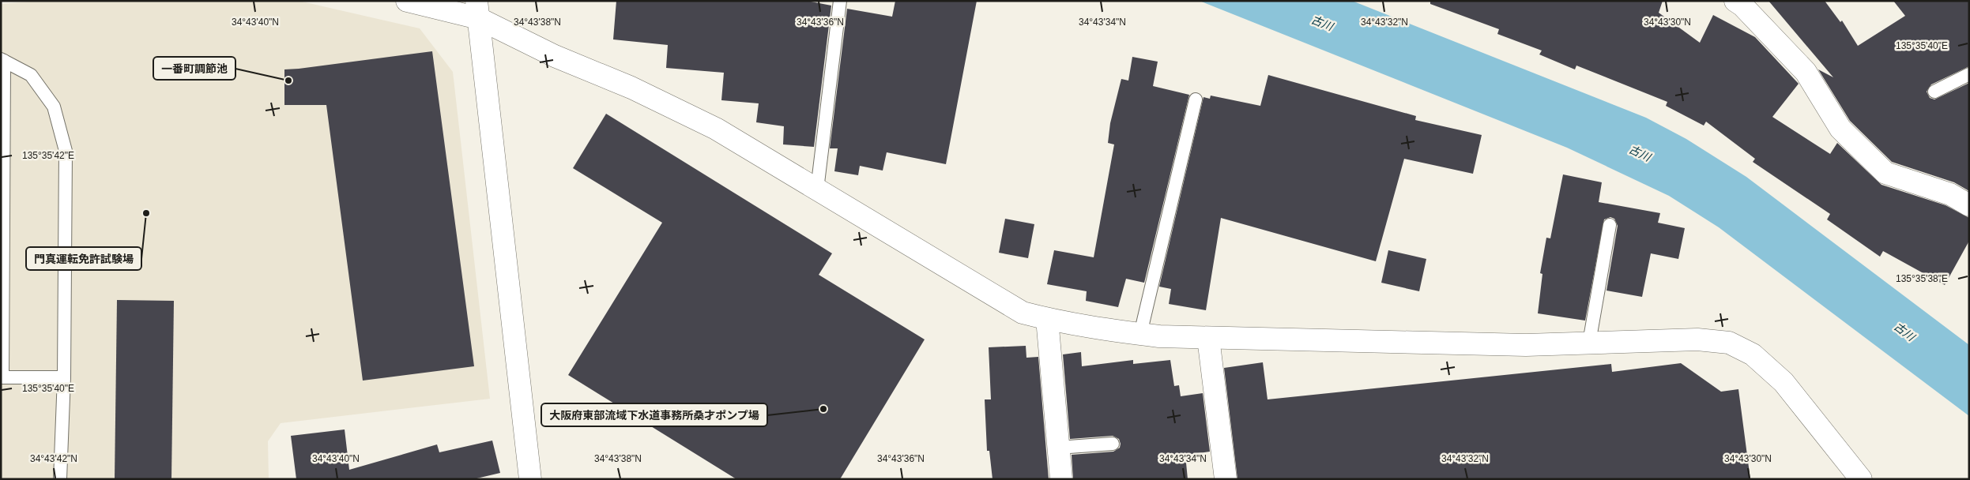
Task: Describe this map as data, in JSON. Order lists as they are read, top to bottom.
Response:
{
  "water": ["古川"],
  "places": ["一番町調節池", "門真運転免許試験場", "大阪府東部流域下水道事務所桑才ポンプ場"],
  "coordinates": [
    "34°43'40\"N",
    "34°43'38\"N",
    "34°43'36\"N",
    "34°43'34\"N",
    "34°43'32\"N",
    "34°43'30\"N",
    "135°35'40\"E",
    "135°35'42\"E",
    "135°35'38\"E",
    "34°43'42\"N"
  ]
}
